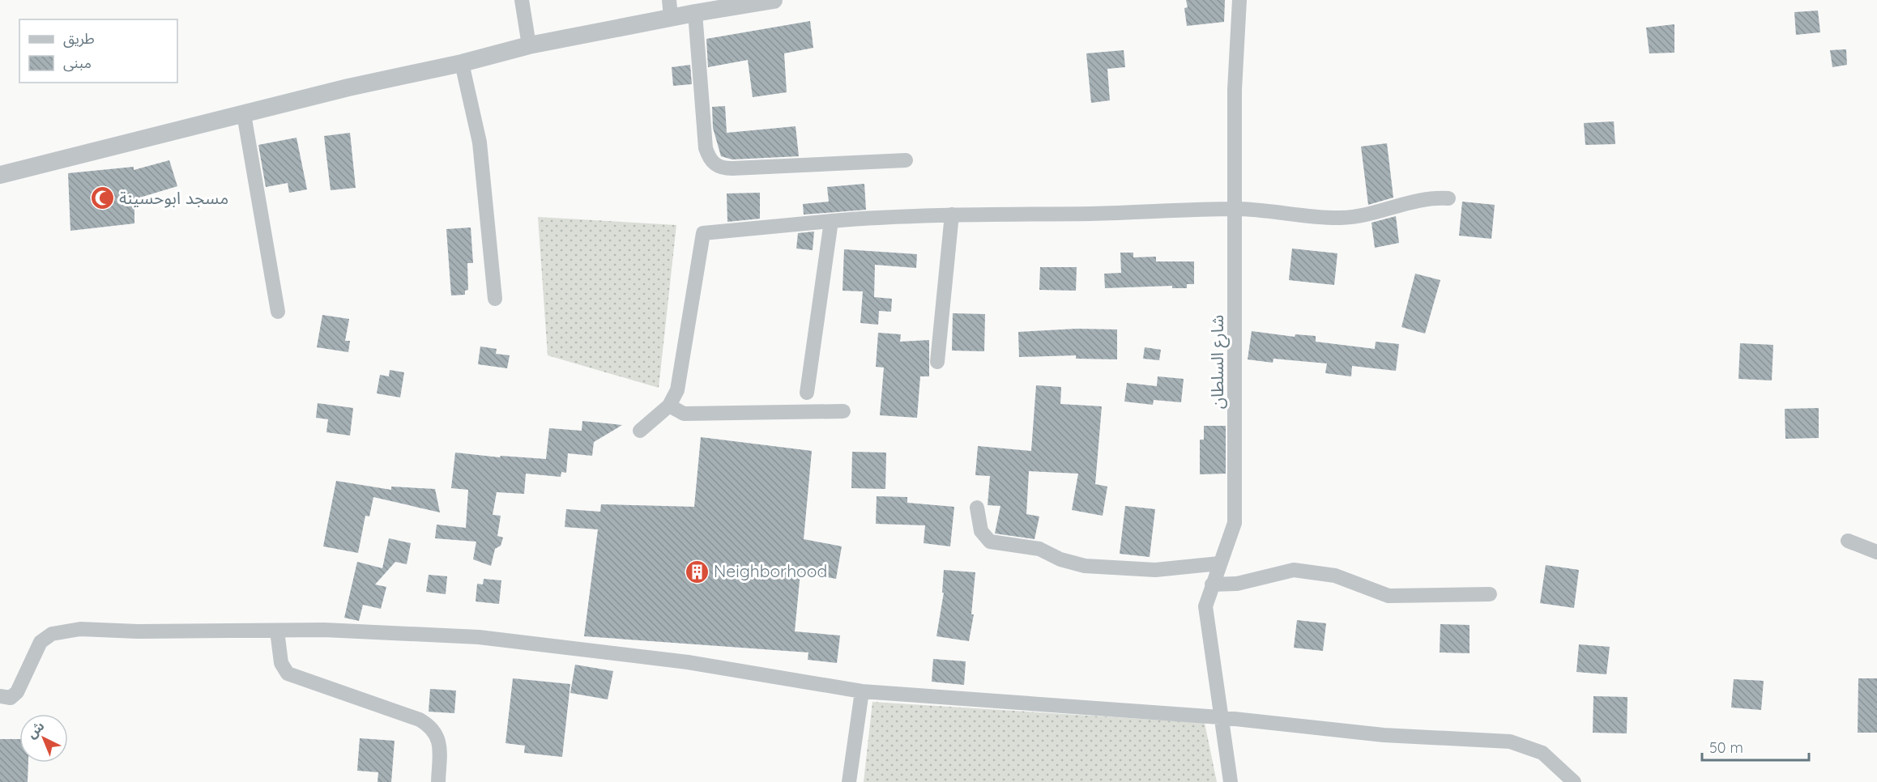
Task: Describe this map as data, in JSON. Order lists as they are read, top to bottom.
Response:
{
  "streets": {
    "street": ["شارع السلطان"]
  },
  "places": {
    "mosque": ["مسجد ابوحسينة"],
    "building": ["Neighborhood"]
  },
  "legend": ["طريق", "مبنى"],
  "scale_bar": "50 m",
  "north": "top left"
}
